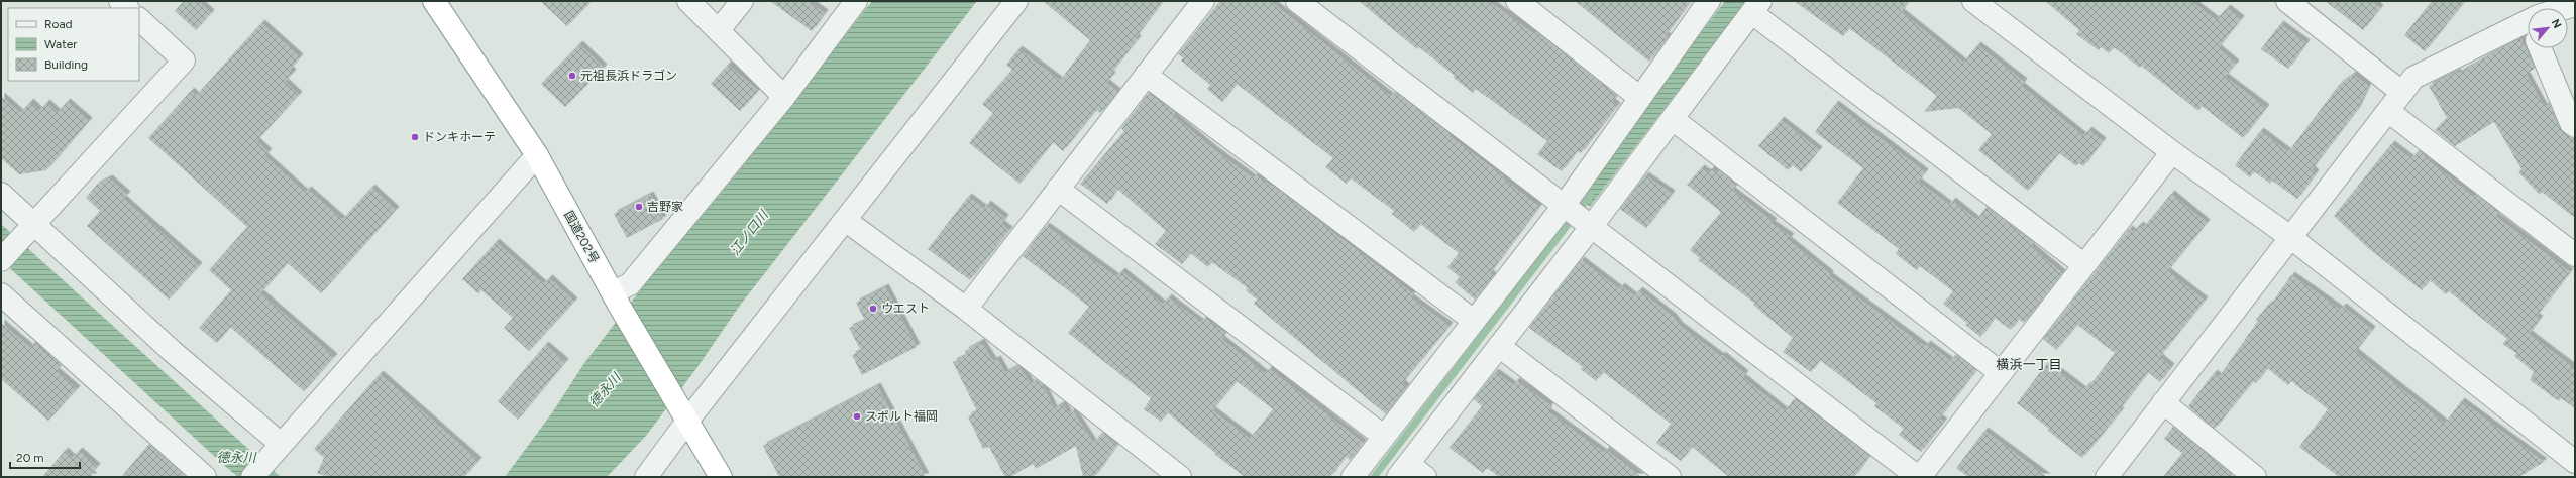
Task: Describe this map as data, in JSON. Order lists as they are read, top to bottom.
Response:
{
  "streets": {
    "highway": ["国道202号"]
  },
  "districts": ["横浜一丁目"],
  "water": ["江ノ口川", "徳永川"],
  "places": [
    "元祖長浜ドラゴン",
    "ドンキホーテ",
    "吉野家",
    "ウエスト",
    "スポルト福岡"
  ],
  "legend": ["Road", "Water", "Building"],
  "scale_bar": "20 m",
  "north": "top right"
}
